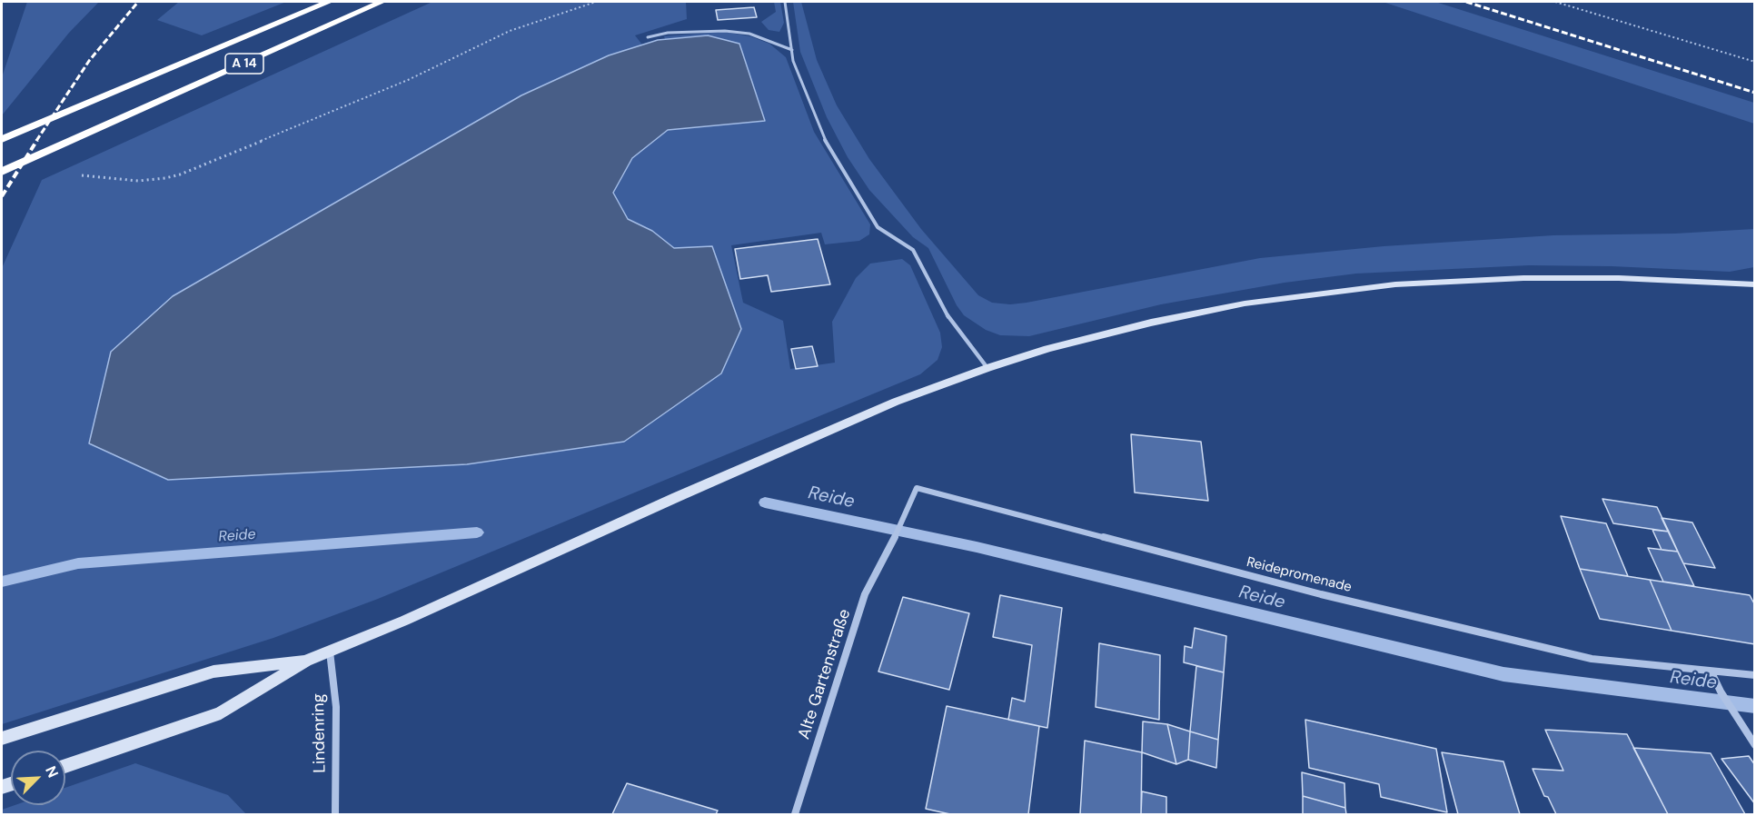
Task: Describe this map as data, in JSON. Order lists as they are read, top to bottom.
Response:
{
  "streets": {
    "highway": ["A 14"],
    "street": ["Reidepromenade", "Alte Gartenstraße", "Lindenring"]
  },
  "crossings": [
    ["Reidepromenade", "Alte Gartenstraße"]
  ],
  "water": ["Reide"],
  "north": "top right"
}
